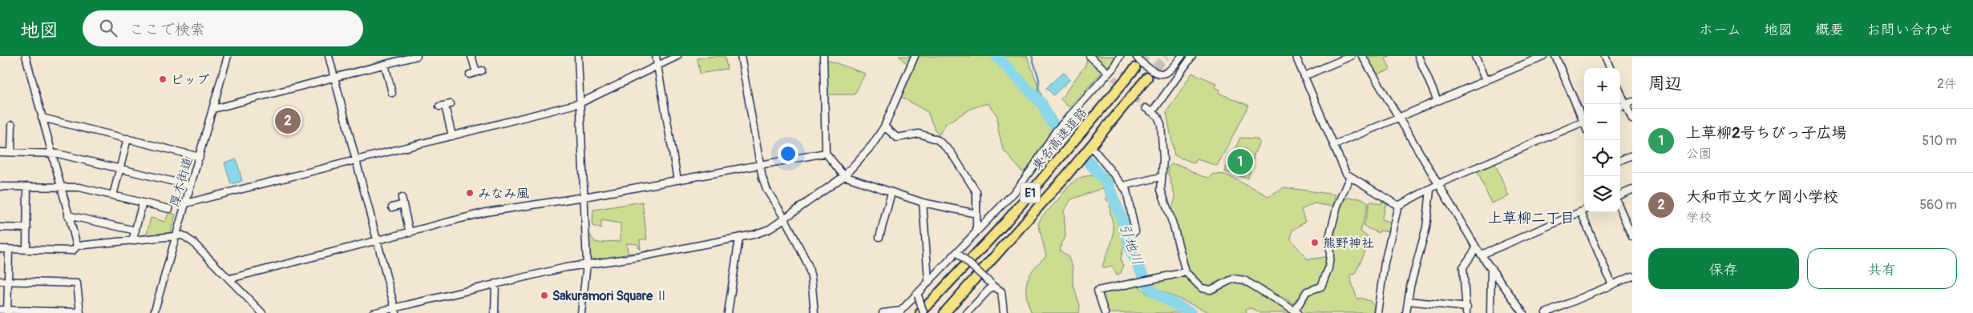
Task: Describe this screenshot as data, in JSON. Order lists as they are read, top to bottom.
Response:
{
  "streets": {
    "highway": ["東名高速道路", "E1"],
    "street": ["厚木街道"]
  },
  "districts": ["上草柳二丁目"],
  "water": ["引地川"],
  "places": [
    "ピップ",
    "みなみ風",
    "熊野神社",
    "Sakuramori Square Ⅱ"
  ],
  "page": {
    "header": "地図",
    "search": "ここで検索",
    "nav": [
      "ホーム",
      "地図",
      "概要",
      "お問い合わせ"
    ],
    "heading": ["周辺", "2件"],
    "map_buttons": ["+", "−"],
    "pins": ["2", "1"],
    "list": [
      {
        "mark": "1",
        "name": "上草柳2号ちびっ子広場",
        "note": "公園",
        "value": "510 m"
      },
      {
        "mark": "2",
        "name": "大和市立文ケ岡小学校",
        "note": "学校",
        "value": "560 m"
      }
    ],
    "buttons": ["保存", "共有"]
  }
}
